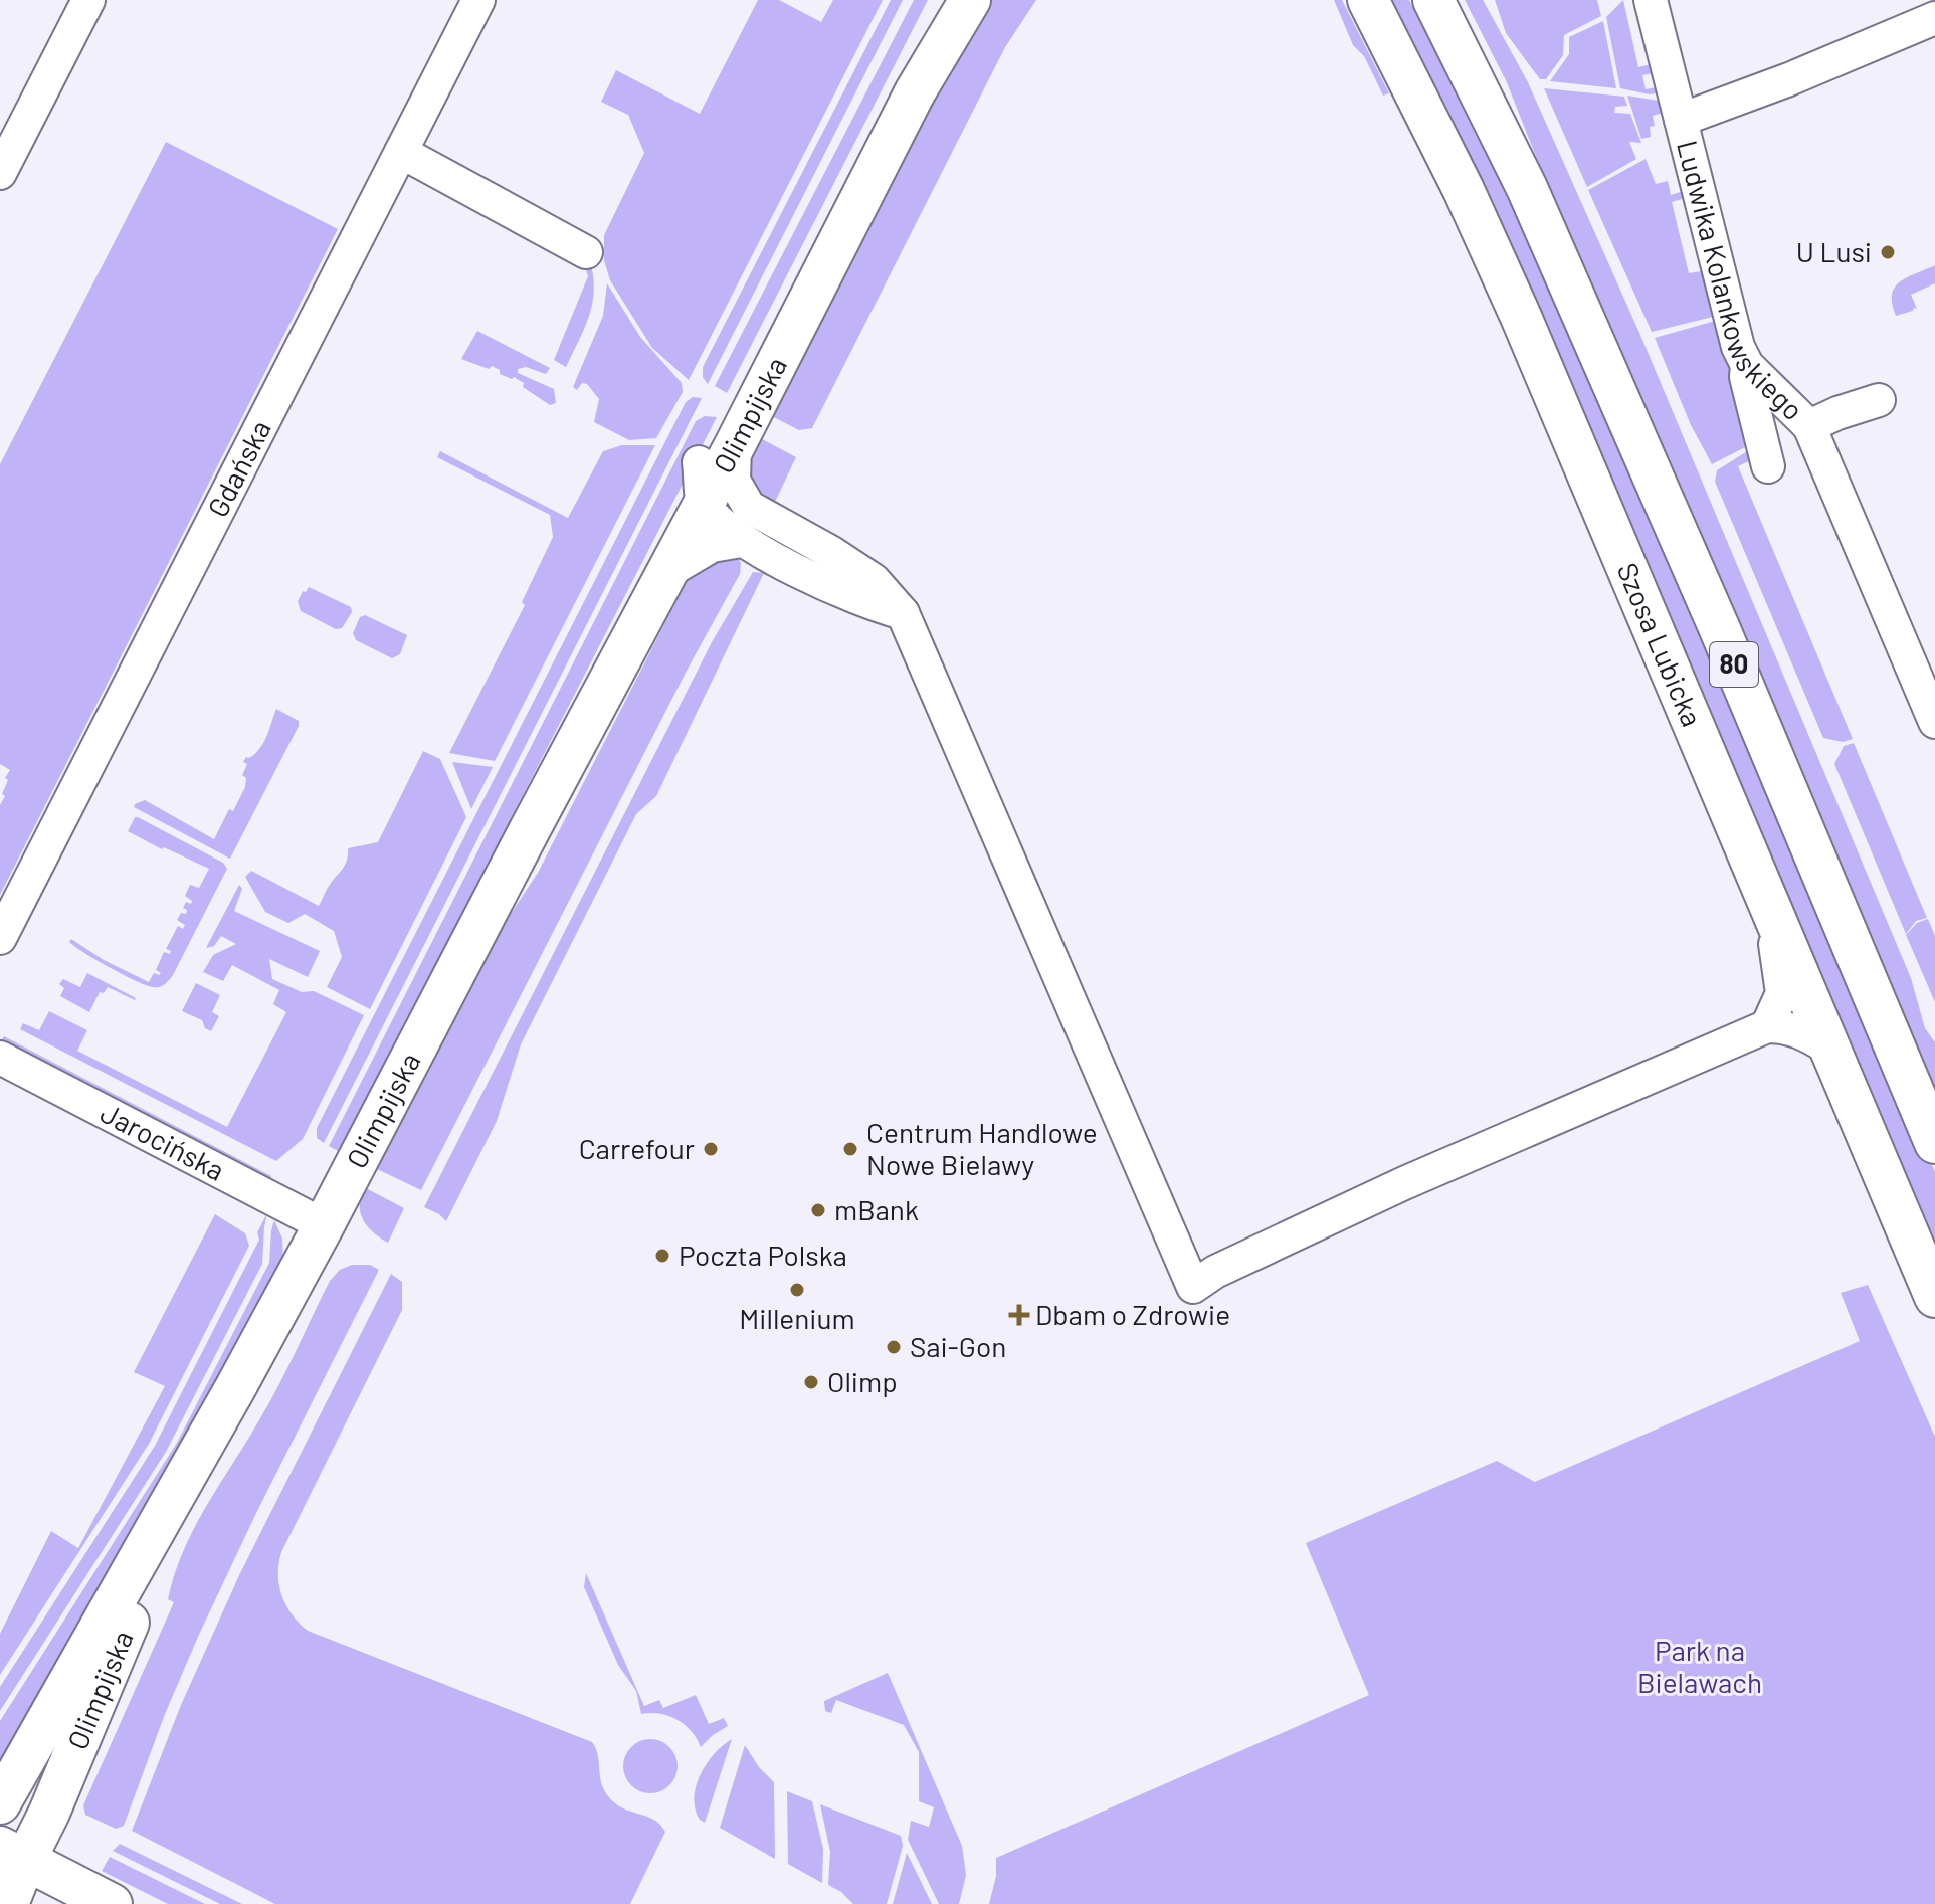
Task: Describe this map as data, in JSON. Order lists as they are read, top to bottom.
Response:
{
  "streets": {
    "main road": ["Olimpijska", "Szosa Lubicka", "80"],
    "street": ["Ludwika Kolankowskiego", "Gdańska", "Jarocińska"]
  },
  "crossings": [
    ["Olimpijska", "Jarocińska"]
  ],
  "parks": ["Park na Bielawach"],
  "places": {
    "other": [
      "U Lusi",
      "Carrefour",
      "Centrum Handlowe Nowe Bielawy",
      "mBank",
      "Poczta Polska",
      "Millenium",
      "Sai-Gon",
      "Olimp"
    ],
    "health": ["Dbam o Zdrowie"]
  }
}
